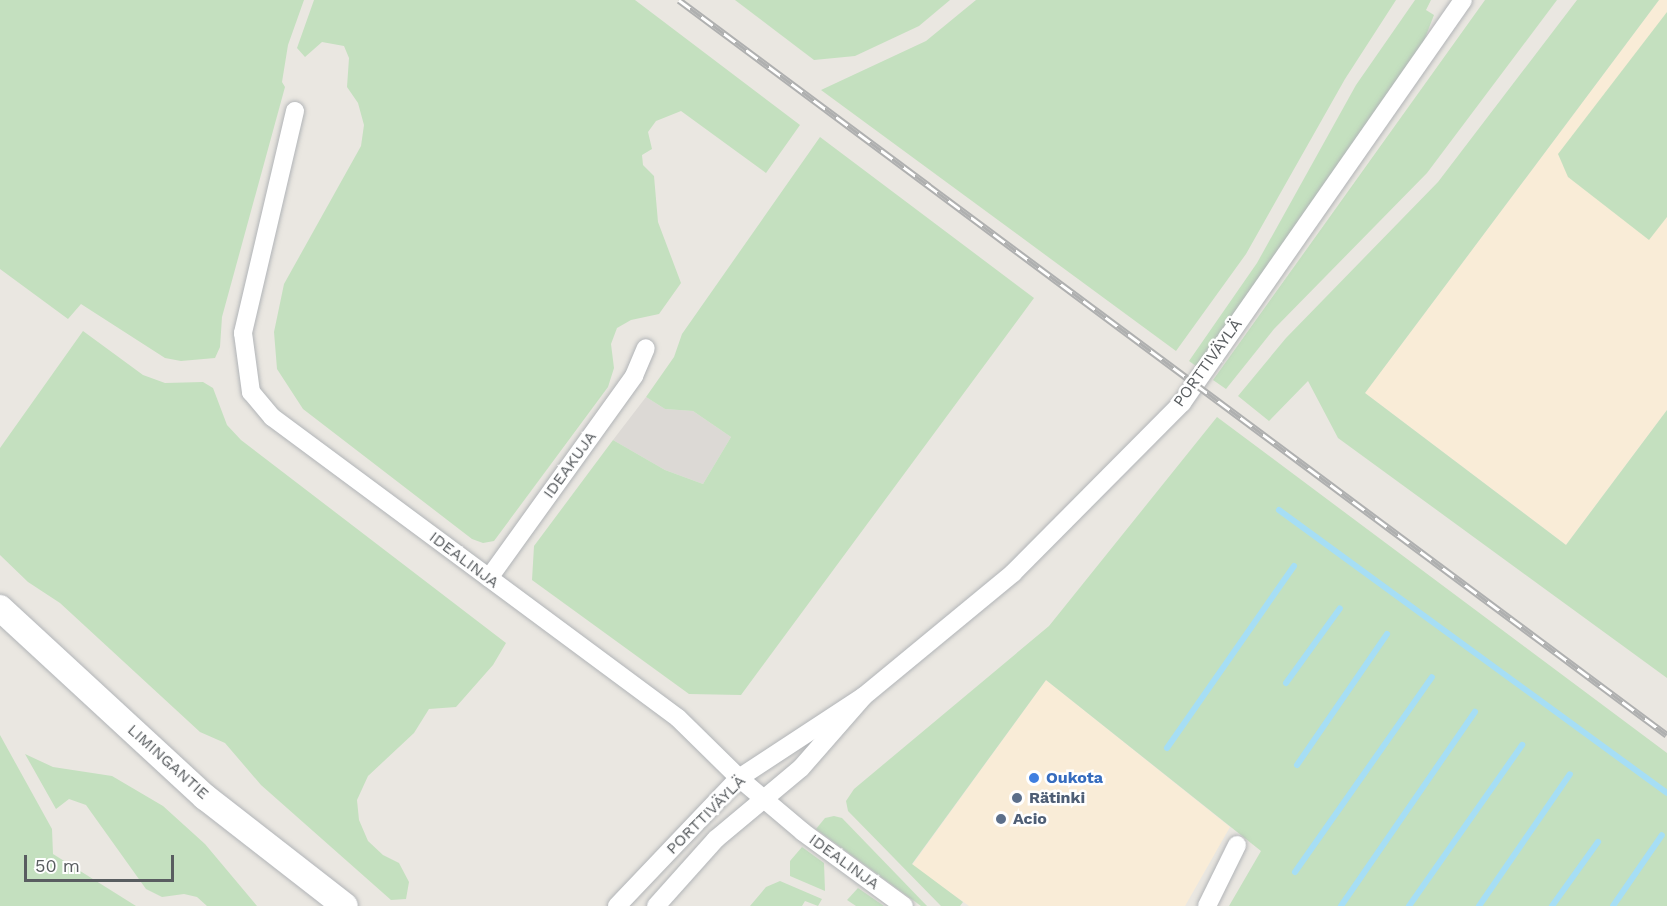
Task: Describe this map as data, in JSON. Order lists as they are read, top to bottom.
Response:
{
  "streets": {
    "main road": ["LIMINGANTIE"],
    "street": ["PORTTIVÄYLÄ", "IDEAKUJA", "IDEALINJA"]
  },
  "crossings": [
    ["PORTTIVÄYLÄ", "IDEALINJA"],
    ["IDEAKUJA", "IDEALINJA"]
  ],
  "places": ["Oukota", "Rätinki", "Acio"],
  "scale_bar": "50 m"
}
